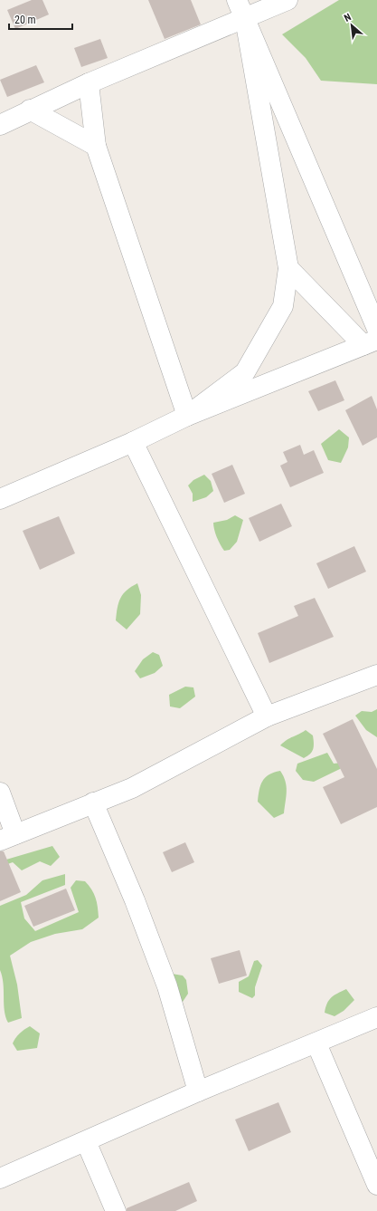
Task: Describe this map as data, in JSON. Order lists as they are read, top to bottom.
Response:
{
  "scale_bar": "20 m",
  "north": "top left"
}
